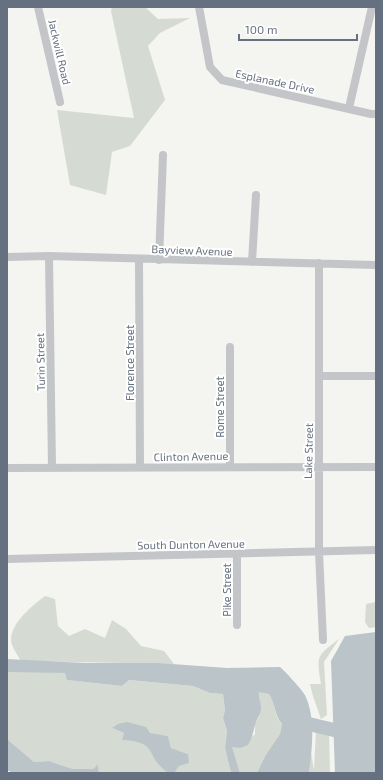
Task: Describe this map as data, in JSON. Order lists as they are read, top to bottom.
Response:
{
  "streets": {
    "street": [
      "Jackwill Road",
      "Esplanade Drive",
      "Bayview Avenue",
      "Turin Street",
      "Florence Street",
      "Rome Street",
      "Lake Street",
      "Clinton Avenue",
      "South Dunton Avenue",
      "Pike Street"
    ]
  },
  "crossings": [
    ["Bayview Avenue", "Turin Street"],
    ["Bayview Avenue", "Florence Street"],
    ["Bayview Avenue", "Lake Street"],
    ["Turin Street", "Clinton Avenue"],
    ["Florence Street", "Clinton Avenue"],
    ["Rome Street", "Clinton Avenue"],
    ["Lake Street", "Clinton Avenue"],
    ["Lake Street", "South Dunton Avenue"],
    ["South Dunton Avenue", "Pike Street"]
  ],
  "scale_bar": "100 m"
}
